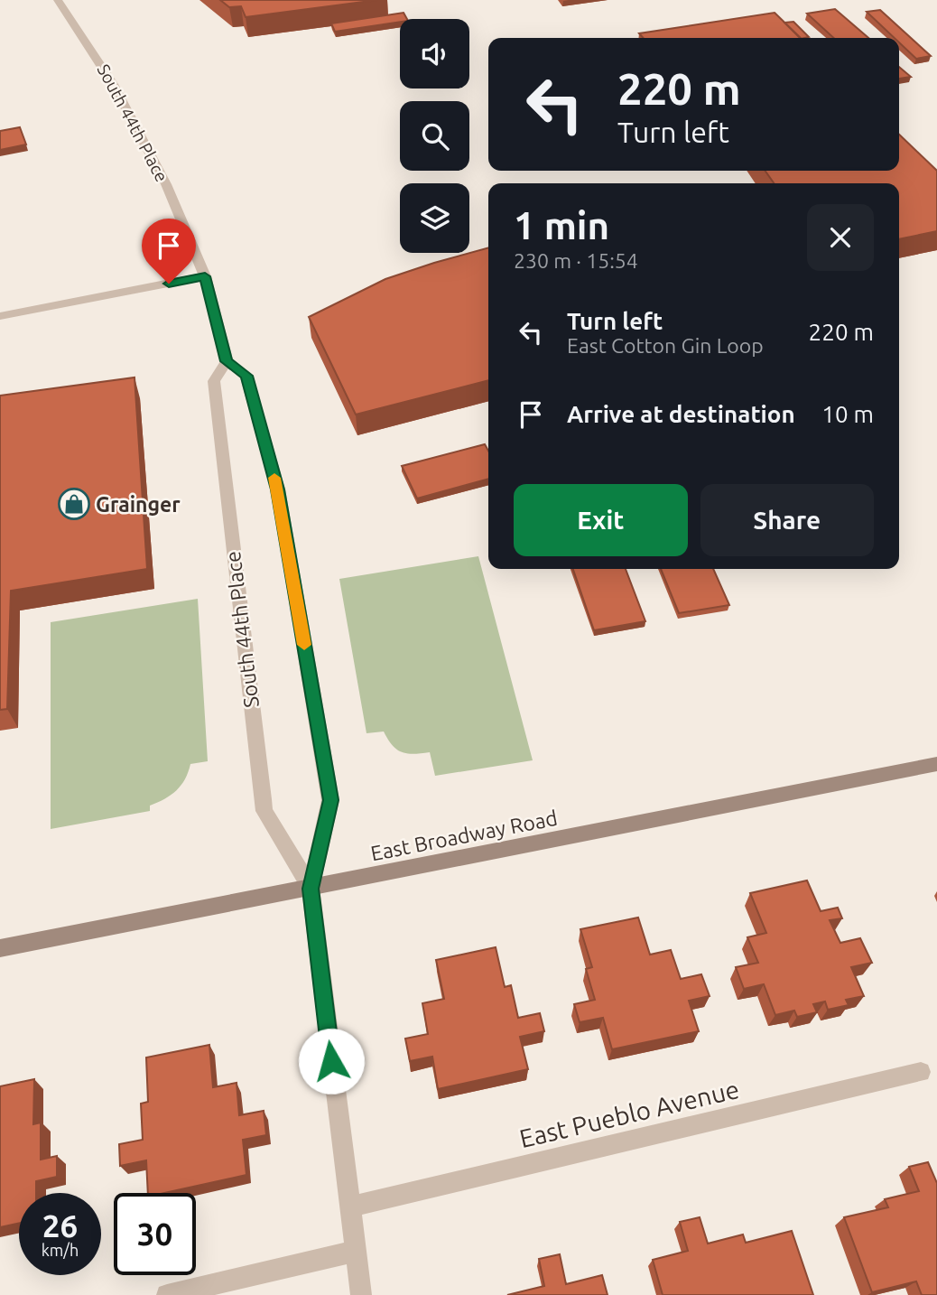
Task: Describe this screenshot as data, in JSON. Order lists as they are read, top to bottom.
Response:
{
  "streets": {
    "main road": ["East Broadway Road"],
    "street": ["South 44th Place", "East Pueblo Avenue"]
  },
  "crossings": [
    ["South 44th Place", "East Broadway Road"],
    ["South 44th Place", "East Pueblo Avenue"]
  ],
  "places": {
    "shop": ["Grainger"]
  },
  "page": {
    "turn": ["220 m", "Turn left"],
    "heading": ["1 min", "230 m · 15:54"],
    "list": [
      {
        "name": "Turn left",
        "note": "East Cotton Gin Loop",
        "value": "220 m"
      },
      {
        "name": "Arrive at destination",
        "value": "10 m"
      }
    ],
    "buttons": ["Exit", "Share"],
    "speed": "26 km/h",
    "limit": "30"
  }
}
